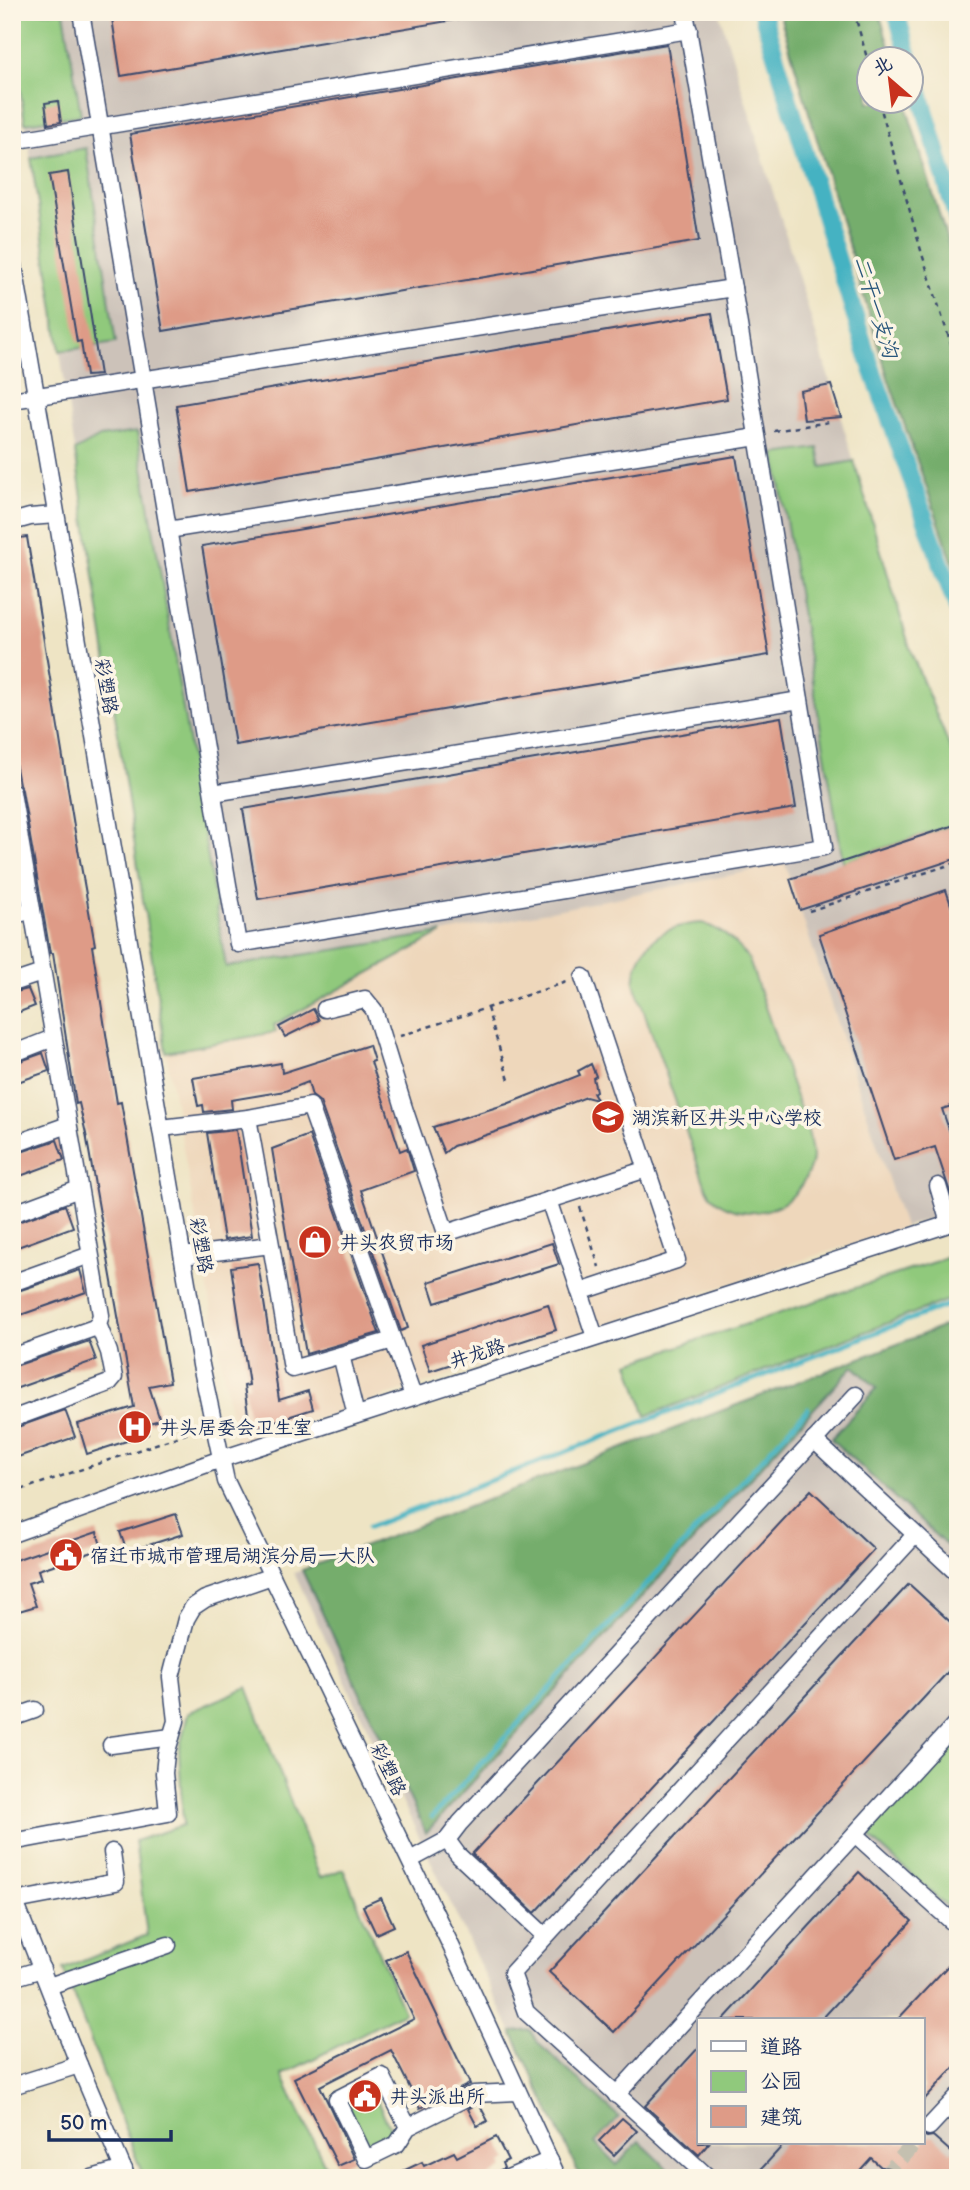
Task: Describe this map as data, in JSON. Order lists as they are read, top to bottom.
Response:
{
  "streets": {
    "street": ["彩塑路", "井龙路"]
  },
  "crossings": [
    ["彩塑路", "井龙路"]
  ],
  "water": ["二干一支沟"],
  "places": {
    "school or university": ["湖滨新区井头中心学校"],
    "shop": ["井头农贸市场"],
    "hospital": ["井头居委会卫生室"],
    "public building": ["宿迁市城市管理局湖滨分局一大队", "井头派出所"]
  },
  "legend": ["道路", "公园", "建筑"],
  "scale_bar": "50 m",
  "north": "top left"
}
